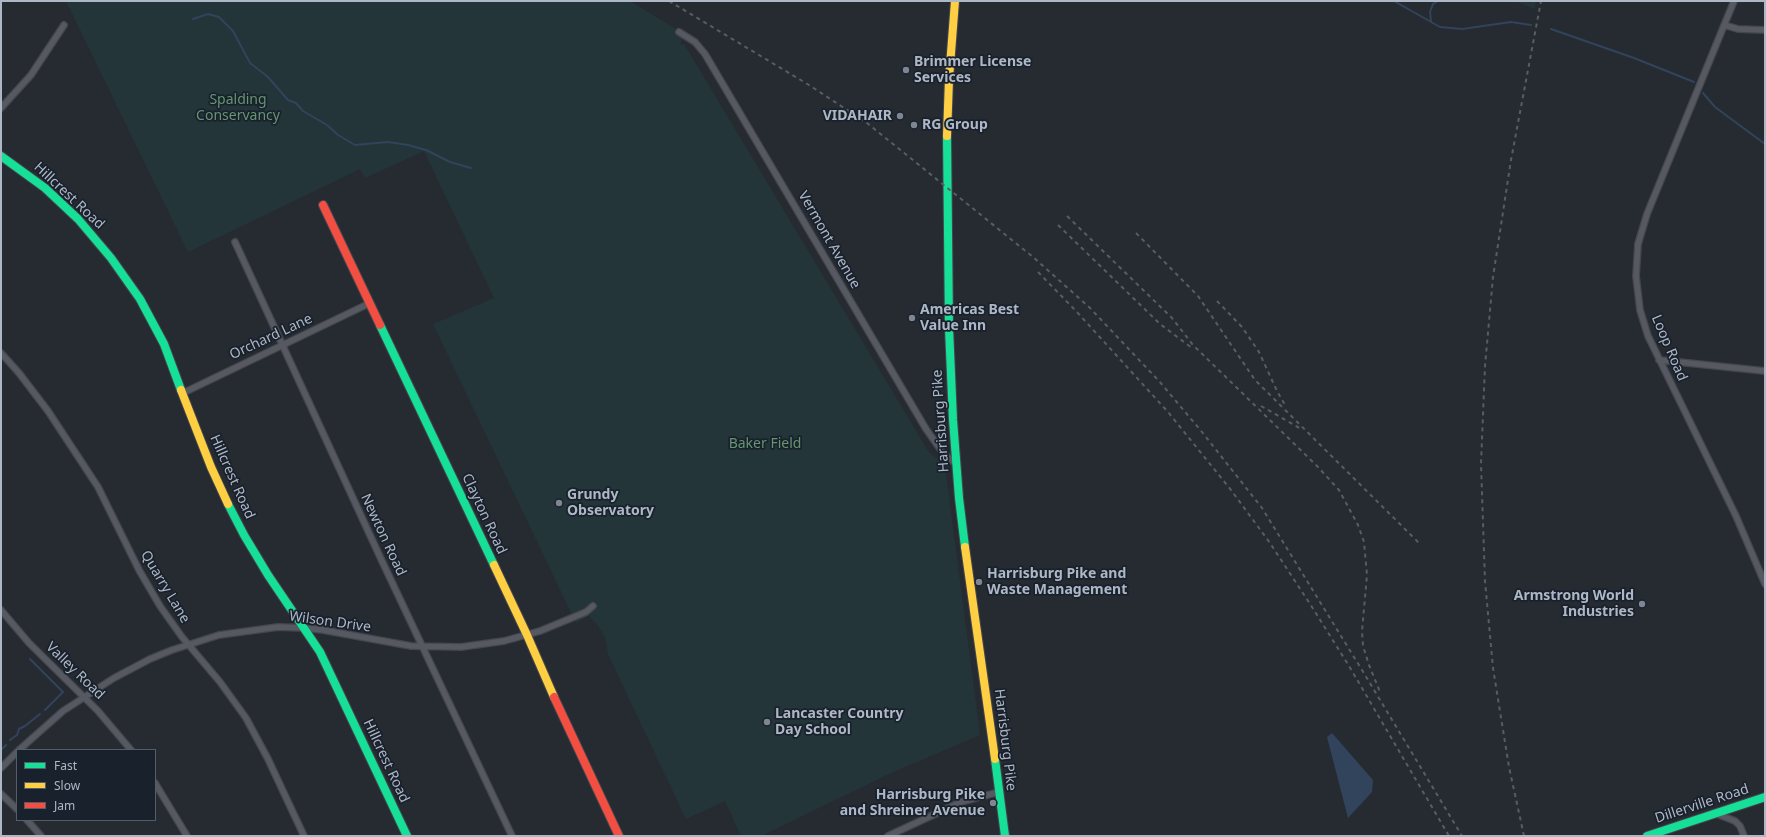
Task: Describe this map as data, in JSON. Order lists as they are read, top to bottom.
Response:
{
  "streets": {
    "street": [
      "Hillcrest Road",
      "Vermont Avenue",
      "Orchard Lane",
      "Loop Road",
      "Harrisburg Pike",
      "Clayton Road",
      "Newton Road",
      "Quarry Lane",
      "Wilson Drive",
      "Valley Road",
      "Dillerville Road"
    ]
  },
  "crossings": [
    ["Hillcrest Road", "Orchard Lane"],
    ["Hillcrest Road", "Wilson Drive"],
    ["Vermont Avenue", "Harrisburg Pike"],
    ["Orchard Lane", "Clayton Road"],
    ["Orchard Lane", "Newton Road"],
    ["Clayton Road", "Wilson Drive"],
    ["Newton Road", "Wilson Drive"],
    ["Quarry Lane", "Wilson Drive"],
    ["Wilson Drive", "Valley Road"]
  ],
  "parks": ["Spalding Conservancy", "Baker Field"],
  "places": [
    "Brimmer License Services",
    "VIDAHAIR",
    "RG Group",
    "Americas Best Value Inn",
    "Grundy Observatory",
    "Harrisburg Pike and Waste Management",
    "Armstrong World Industries",
    "Lancaster Country Day School",
    "Harrisburg Pike and Shreiner Avenue"
  ],
  "legend": ["Fast", "Slow", "Jam"]
}
